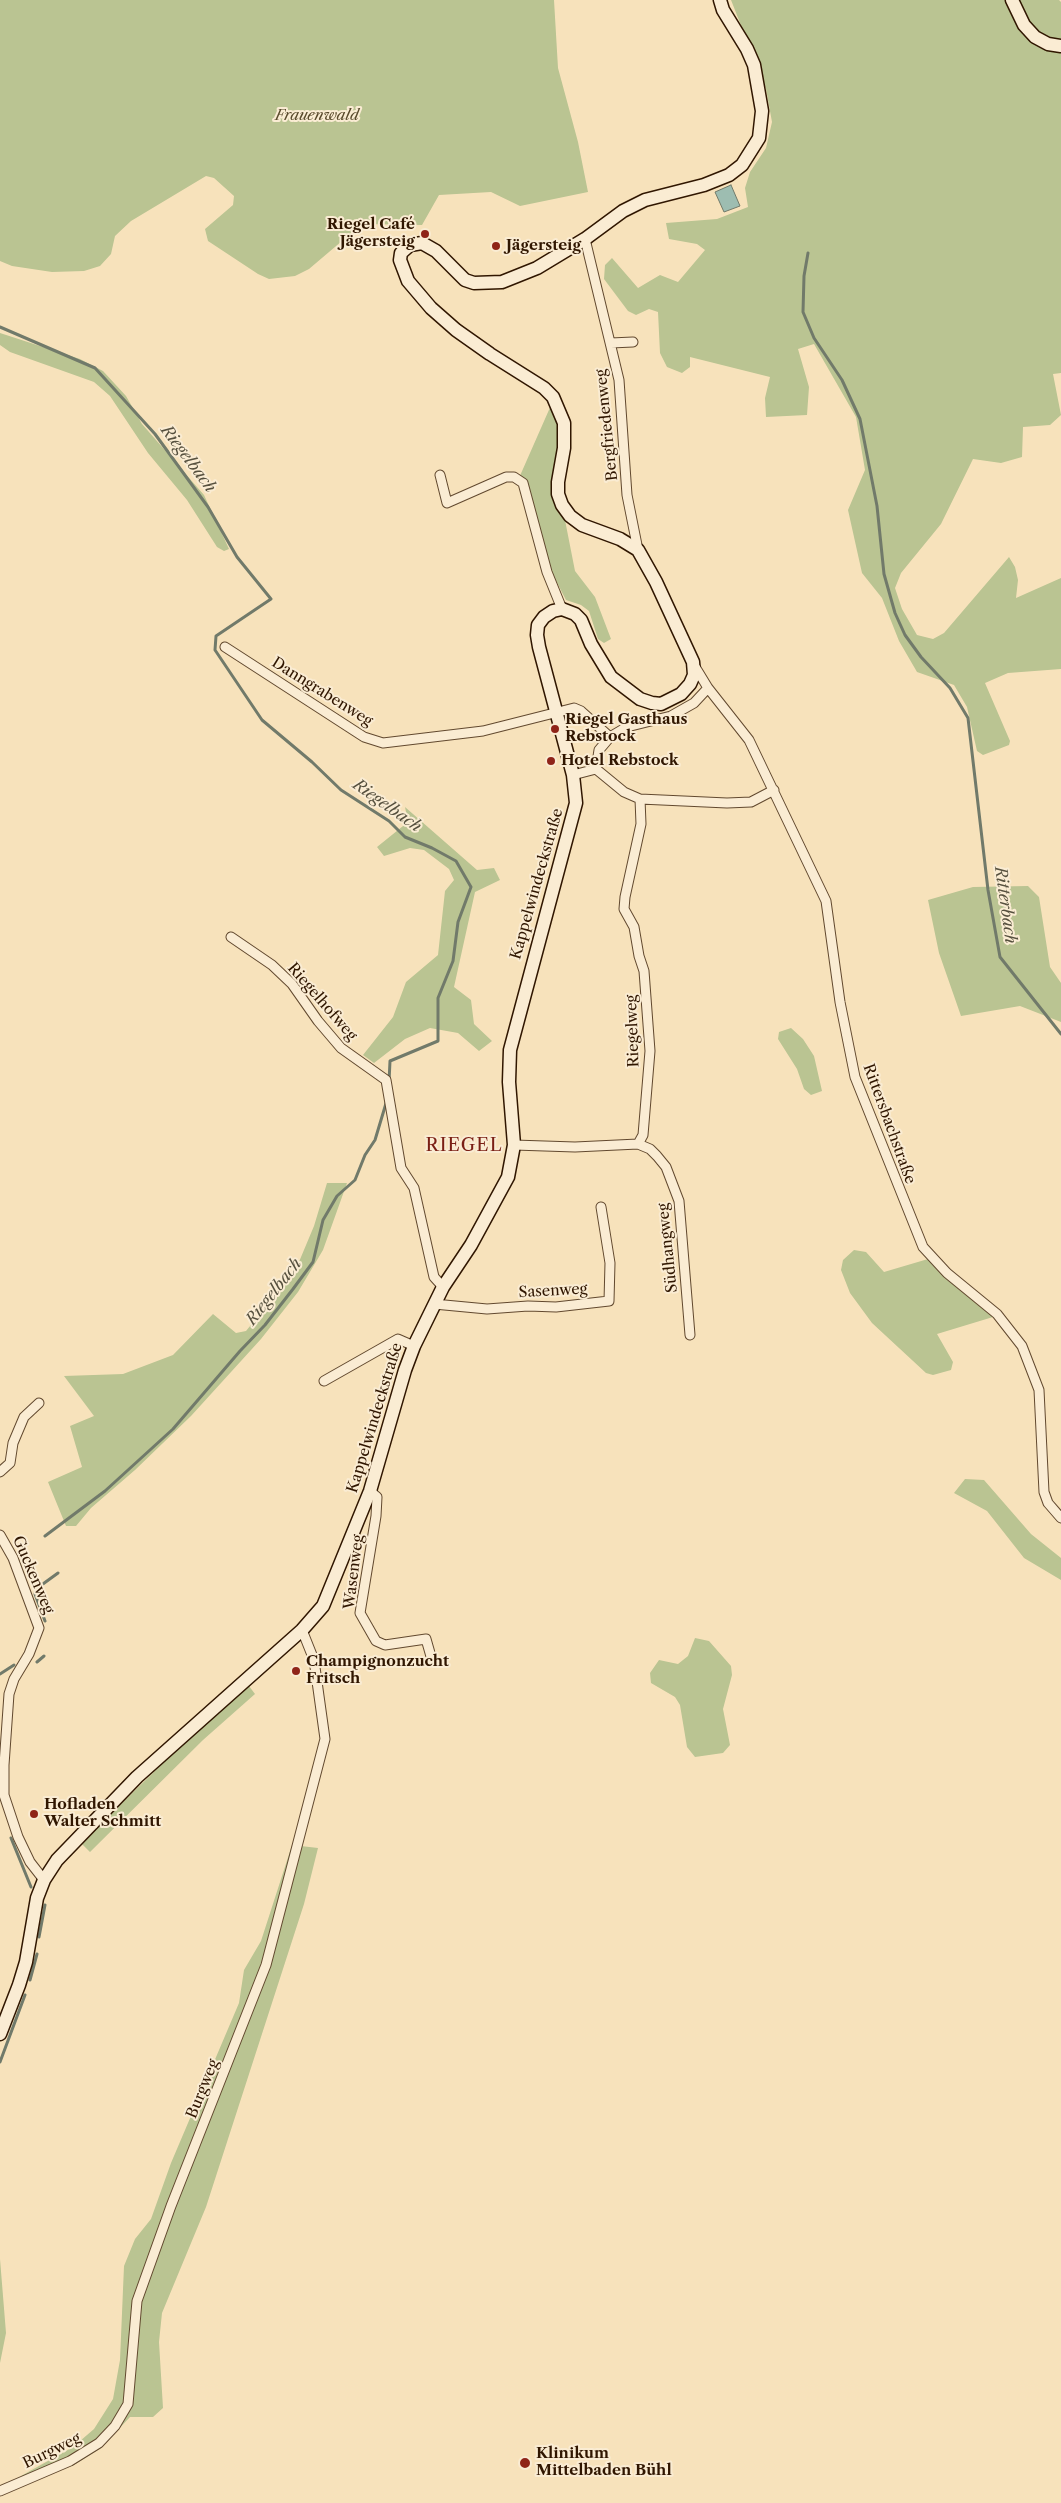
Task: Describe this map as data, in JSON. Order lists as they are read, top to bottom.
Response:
{
  "streets": {
    "street": [
      "Bergfriedenweg",
      "Danngrabenweg",
      "Kappelwindeckstraße",
      "Riegelhofweg",
      "Riegelweg",
      "Rittersbachstraße",
      "Südhangweg",
      "Sasenweg",
      "Wasenweg",
      "Guckenweg",
      "Burgweg"
    ]
  },
  "crossings": [
    ["Danngrabenweg", "Kappelwindeckstraße"],
    ["Kappelwindeckstraße", "Riegelhofweg"],
    ["Kappelwindeckstraße", "Sasenweg"],
    ["Kappelwindeckstraße", "Wasenweg"],
    ["Kappelwindeckstraße", "Guckenweg"],
    ["Kappelwindeckstraße", "Burgweg"],
    ["Riegelweg", "Südhangweg"]
  ],
  "districts": ["RIEGEL"],
  "water": ["Riegelbach", "Ritterbach"],
  "parks": ["Frauenwald"],
  "places": [
    "Riegel Café Jägersteig",
    "Jägersteig",
    "Riegel Gasthaus Rebstock",
    "Hotel Rebstock",
    "Champignonzucht Fritsch",
    "Hofladen Walter Schmitt",
    "Klinikum Mittelbaden Bühl"
  ]
}
